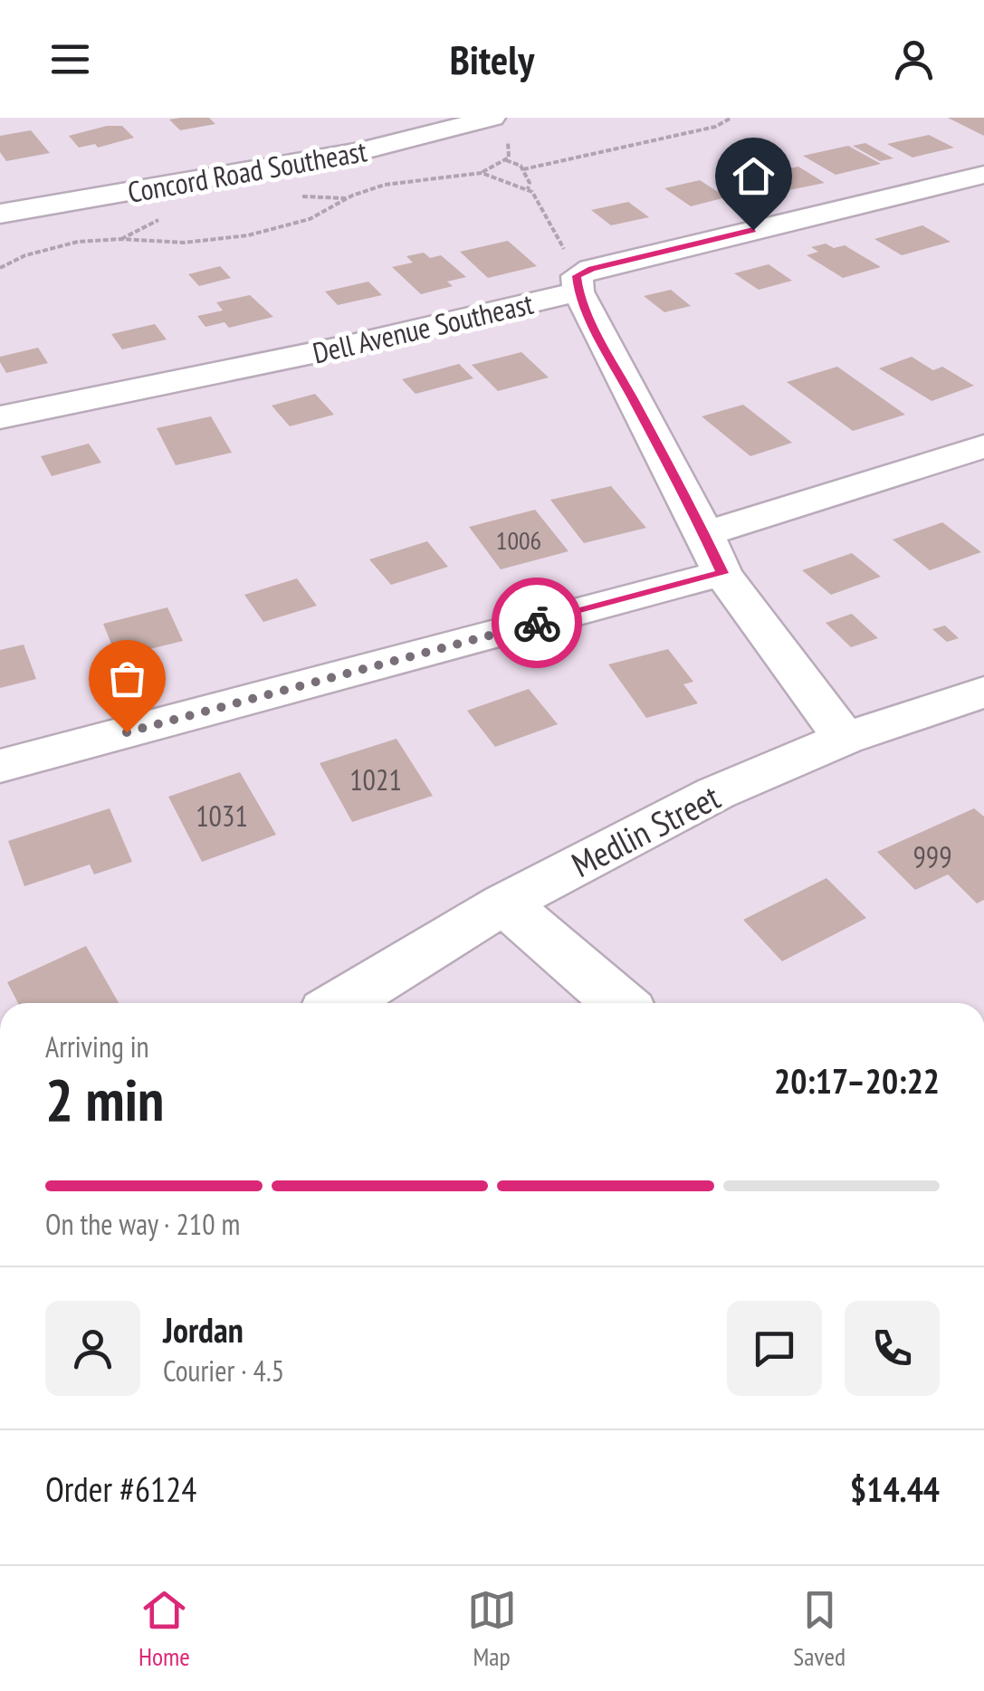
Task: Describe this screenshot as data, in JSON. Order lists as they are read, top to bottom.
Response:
{
  "streets": {
    "street": ["Concord Road Southeast", "Dell Avenue Southeast", "Medlin Street"]
  },
  "house_numbers": [
    "1006",
    "1021",
    "1031",
    "999"
  ],
  "page": {
    "header": "Bitely",
    "heading": ["2 min", "Arriving in", "20:17–20:22"],
    "panel": [
      "Jordan",
      "Courier · 4.5",
      "Order #6124",
      "$14.44"
    ],
    "bar": "On the way · 210 m",
    "tabs": ["Home", "Map", "Saved"]
  }
}
